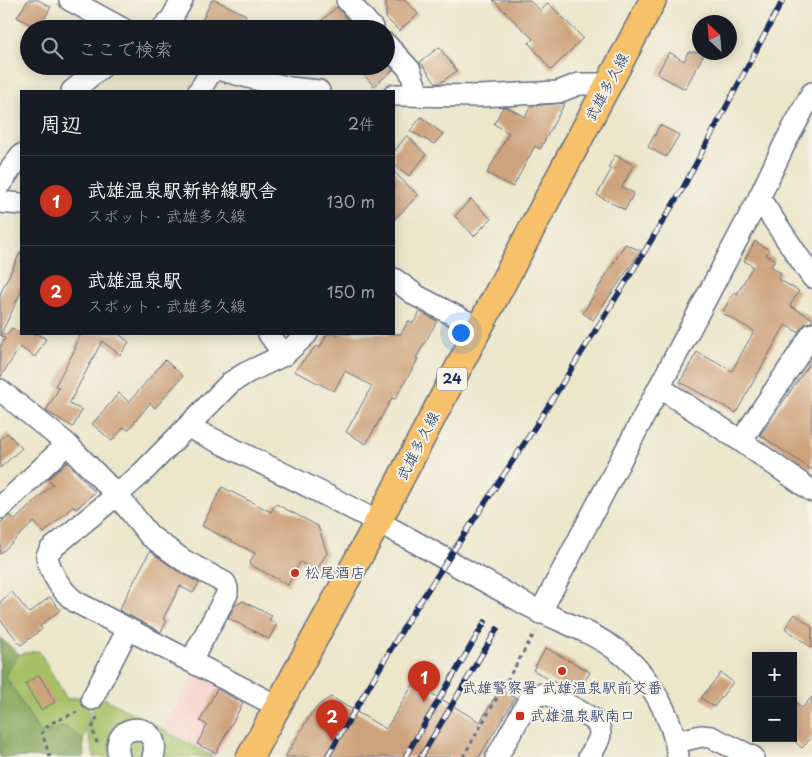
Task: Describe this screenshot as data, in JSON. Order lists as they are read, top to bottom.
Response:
{
  "streets": {
    "main road": ["武雄多久線", "24"]
  },
  "places": {
    "other": ["松尾酒店", "武雄警察署 武雄温泉駅前交番"],
    "transit": ["武雄温泉駅南口"]
  },
  "north": "top left",
  "page": {
    "search": "ここで検索",
    "heading": ["周辺", "2件"],
    "list": [
      {
        "mark": "1",
        "name": "武雄温泉駅新幹線駅舎",
        "note": "スポット · 武雄多久線",
        "value": "130 m"
      },
      {
        "mark": "2",
        "name": "武雄温泉駅",
        "note": "スポット · 武雄多久線",
        "value": "150 m"
      }
    ],
    "map_buttons": ["+", "−"],
    "pins": ["1", "2"]
  }
}
